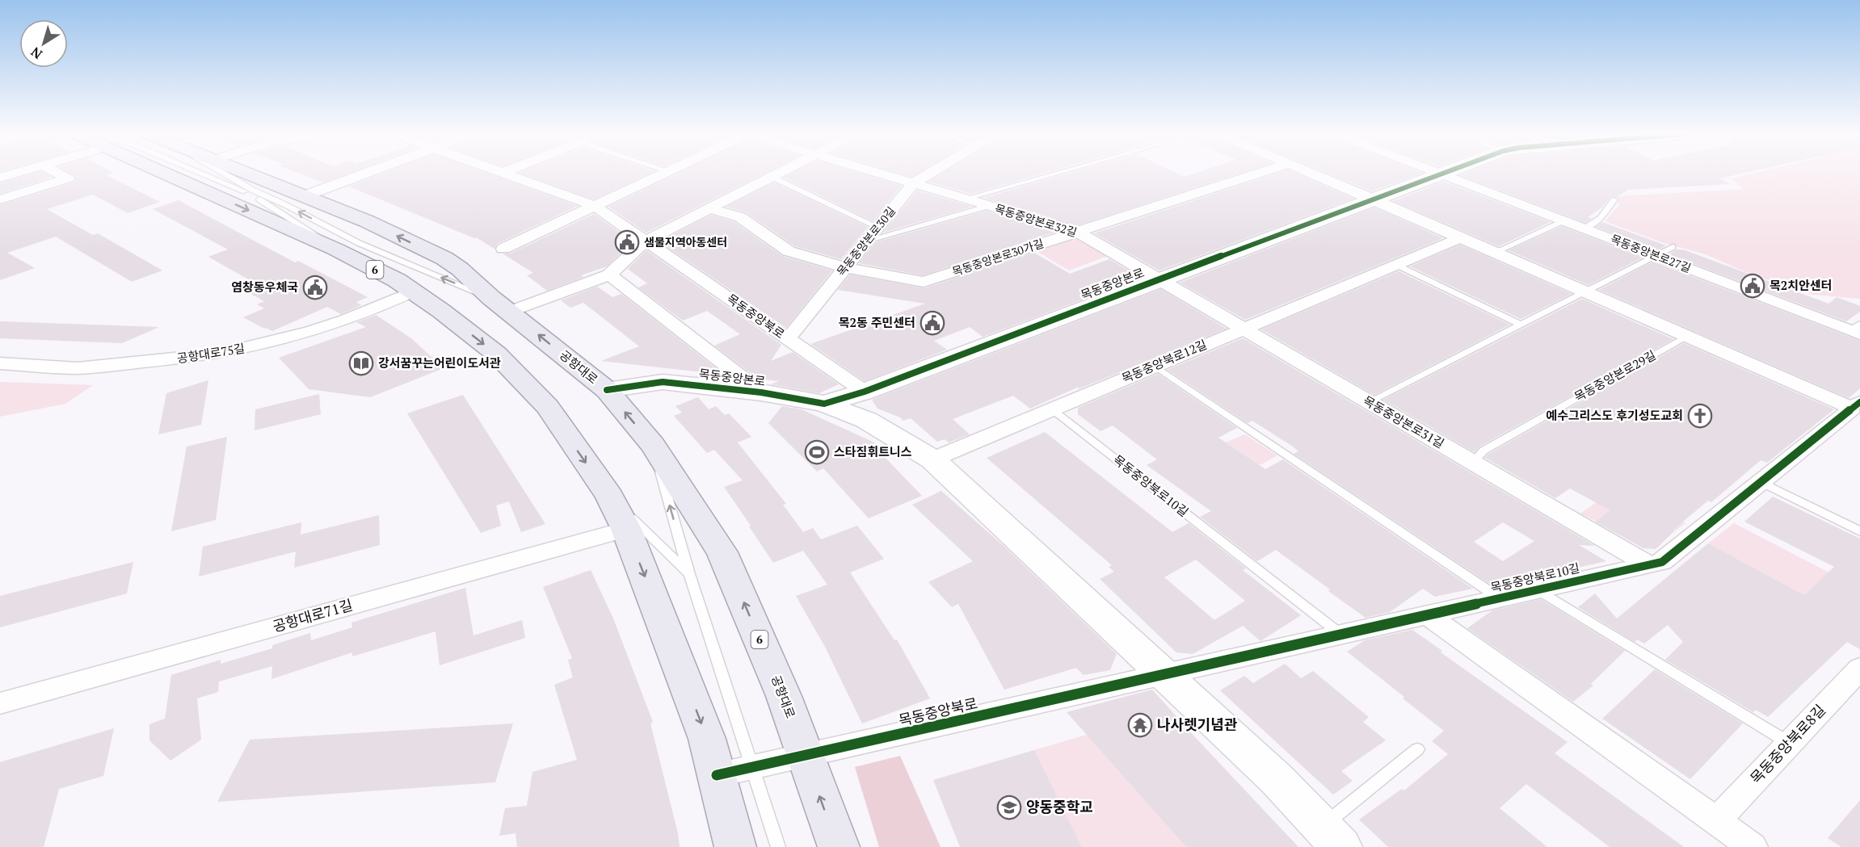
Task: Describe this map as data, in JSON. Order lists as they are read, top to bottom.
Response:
{
  "streets": {
    "main road": ["6", "공항대로"],
    "street": [
      "목동중앙본로32길",
      "목동중앙본로30길",
      "목동중앙본로27길",
      "목동중앙본로30가길",
      "목동중앙본로",
      "목동중앙북로",
      "공항대로75길",
      "목동중앙북로12길",
      "목동중앙본로31길",
      "목동중앙북로10길",
      "공항대로71길",
      "목동중앙북로8길"
    ],
    "lane": ["목동중앙본로29길"]
  },
  "crossings": [
    ["목동중앙본로32길", "목동중앙본로30길"],
    ["목동중앙본로32길", "목동중앙본로30가길"],
    ["목동중앙본로32길", "목동중앙본로"],
    ["목동중앙본로32길", "목동중앙본로31길"],
    ["목동중앙본로30길", "목동중앙본로30가길"],
    ["목동중앙본로30길", "목동중앙북로"],
    ["목동중앙본로27길", "목동중앙본로"],
    ["6", "목동중앙북로"],
    ["6", "공항대로75길"],
    ["6", "공항대로71길"],
    ["목동중앙본로", "목동중앙북로"],
    ["목동중앙본로", "공항대로"],
    ["목동중앙본로", "목동중앙본로31길"],
    ["목동중앙북로", "공항대로"],
    ["목동중앙북로", "목동중앙북로10길"],
    ["목동중앙북로12길", "목동중앙본로31길"],
    ["목동중앙북로12길", "목동중앙북로10길"],
    ["목동중앙본로29길", "목동중앙본로31길"],
    ["목동중앙본로31길", "목동중앙북로10길"]
  ],
  "places": {
    "public building": [
      "샘물지역아동센터",
      "목2치안센터",
      "염창동우체국",
      "목2동 주민센터"
    ],
    "library": ["강서꿈꾸는어린이도서관"],
    "church": ["예수그리스도 후기성도교회"],
    "sports": ["스타짐휘트니스"],
    "temple": ["나사렛기념관"],
    "school or university": ["양동중학교"]
  },
  "north": "bottom left"
}
